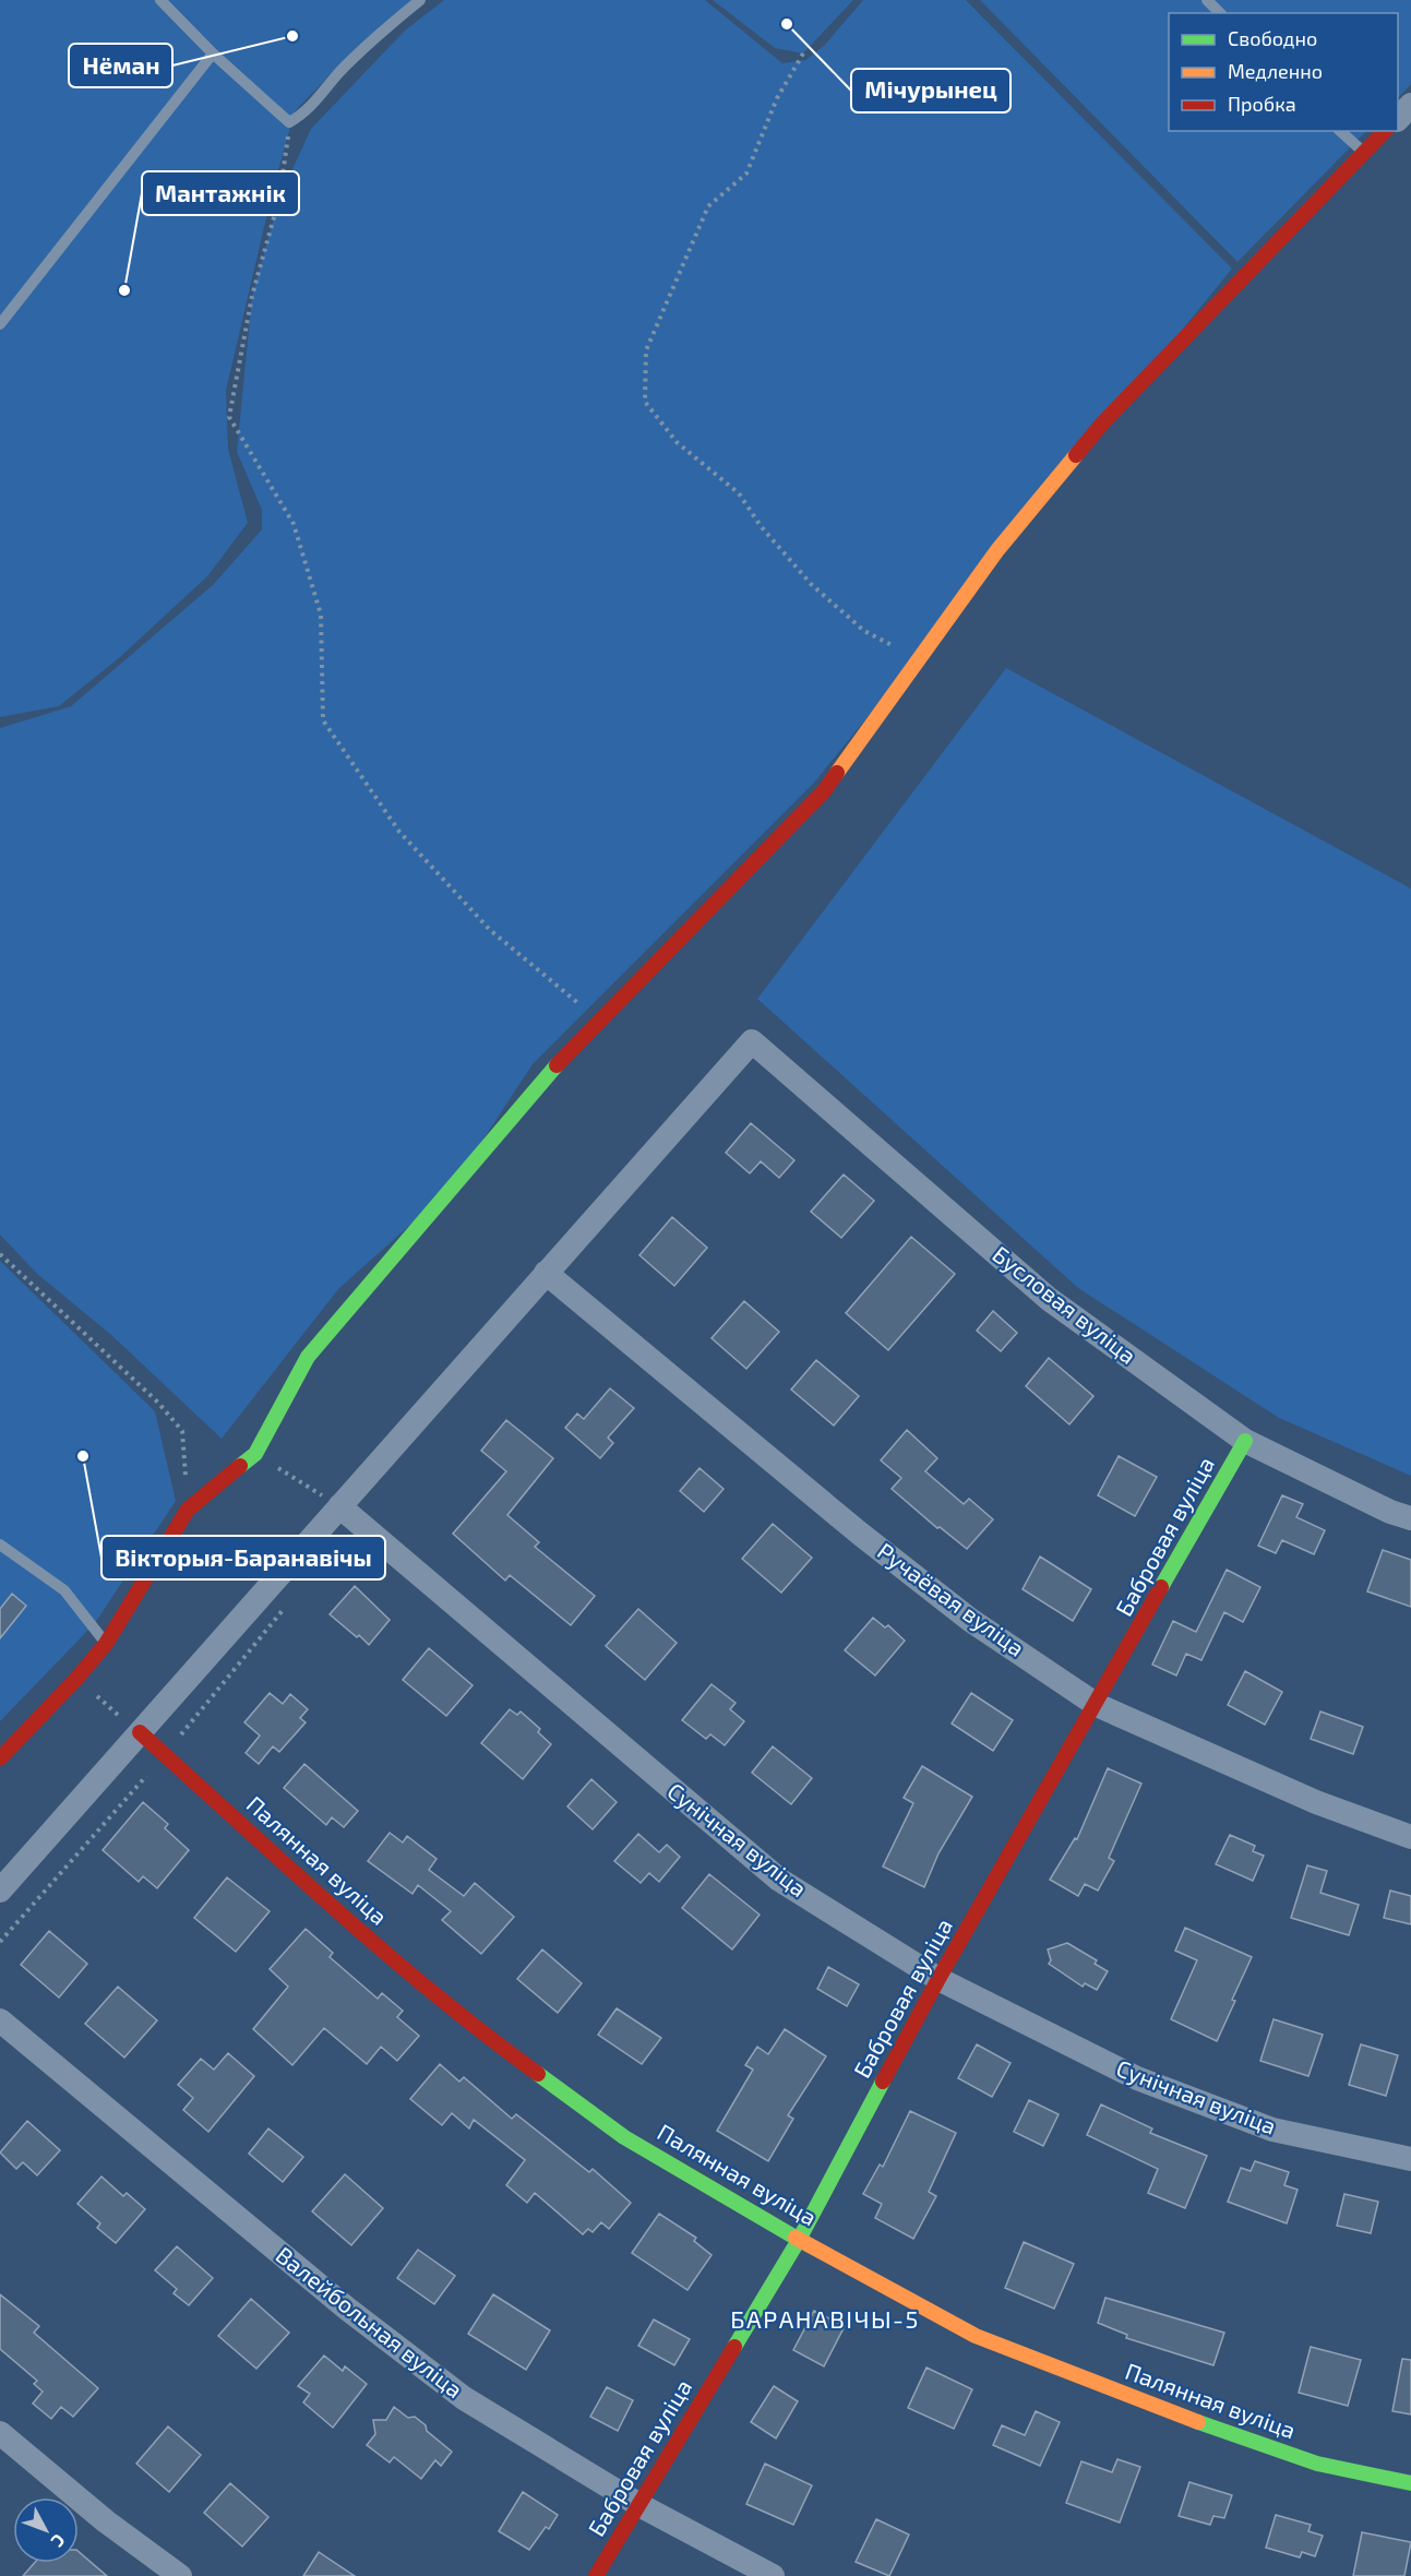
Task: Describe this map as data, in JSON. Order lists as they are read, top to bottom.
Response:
{
  "streets": {
    "street": [
      "Бусловая вуліца",
      "Бабровая вуліца",
      "Ручаёвая вуліца",
      "Сунічная вуліца",
      "Палянная вуліца",
      "Валейбольная вуліца"
    ]
  },
  "crossings": [
    ["Бусловая вуліца", "Бабровая вуліца"],
    ["Бусловая вуліца", "Ручаёвая вуліца"],
    ["Бабровая вуліца", "Ручаёвая вуліца"],
    ["Бабровая вуліца", "Сунічная вуліца"],
    ["Бабровая вуліца", "Палянная вуліца"],
    ["Бабровая вуліца", "Валейбольная вуліца"]
  ],
  "districts": ["БАРАНАВІЧЫ-5"],
  "places": [
    "Мічурынец",
    "Нёман",
    "Мантажнік",
    "Вікторыя-Баранавічы"
  ],
  "legend": ["Свободно", "Медленно", "Пробка"],
  "north": "bottom right"
}
